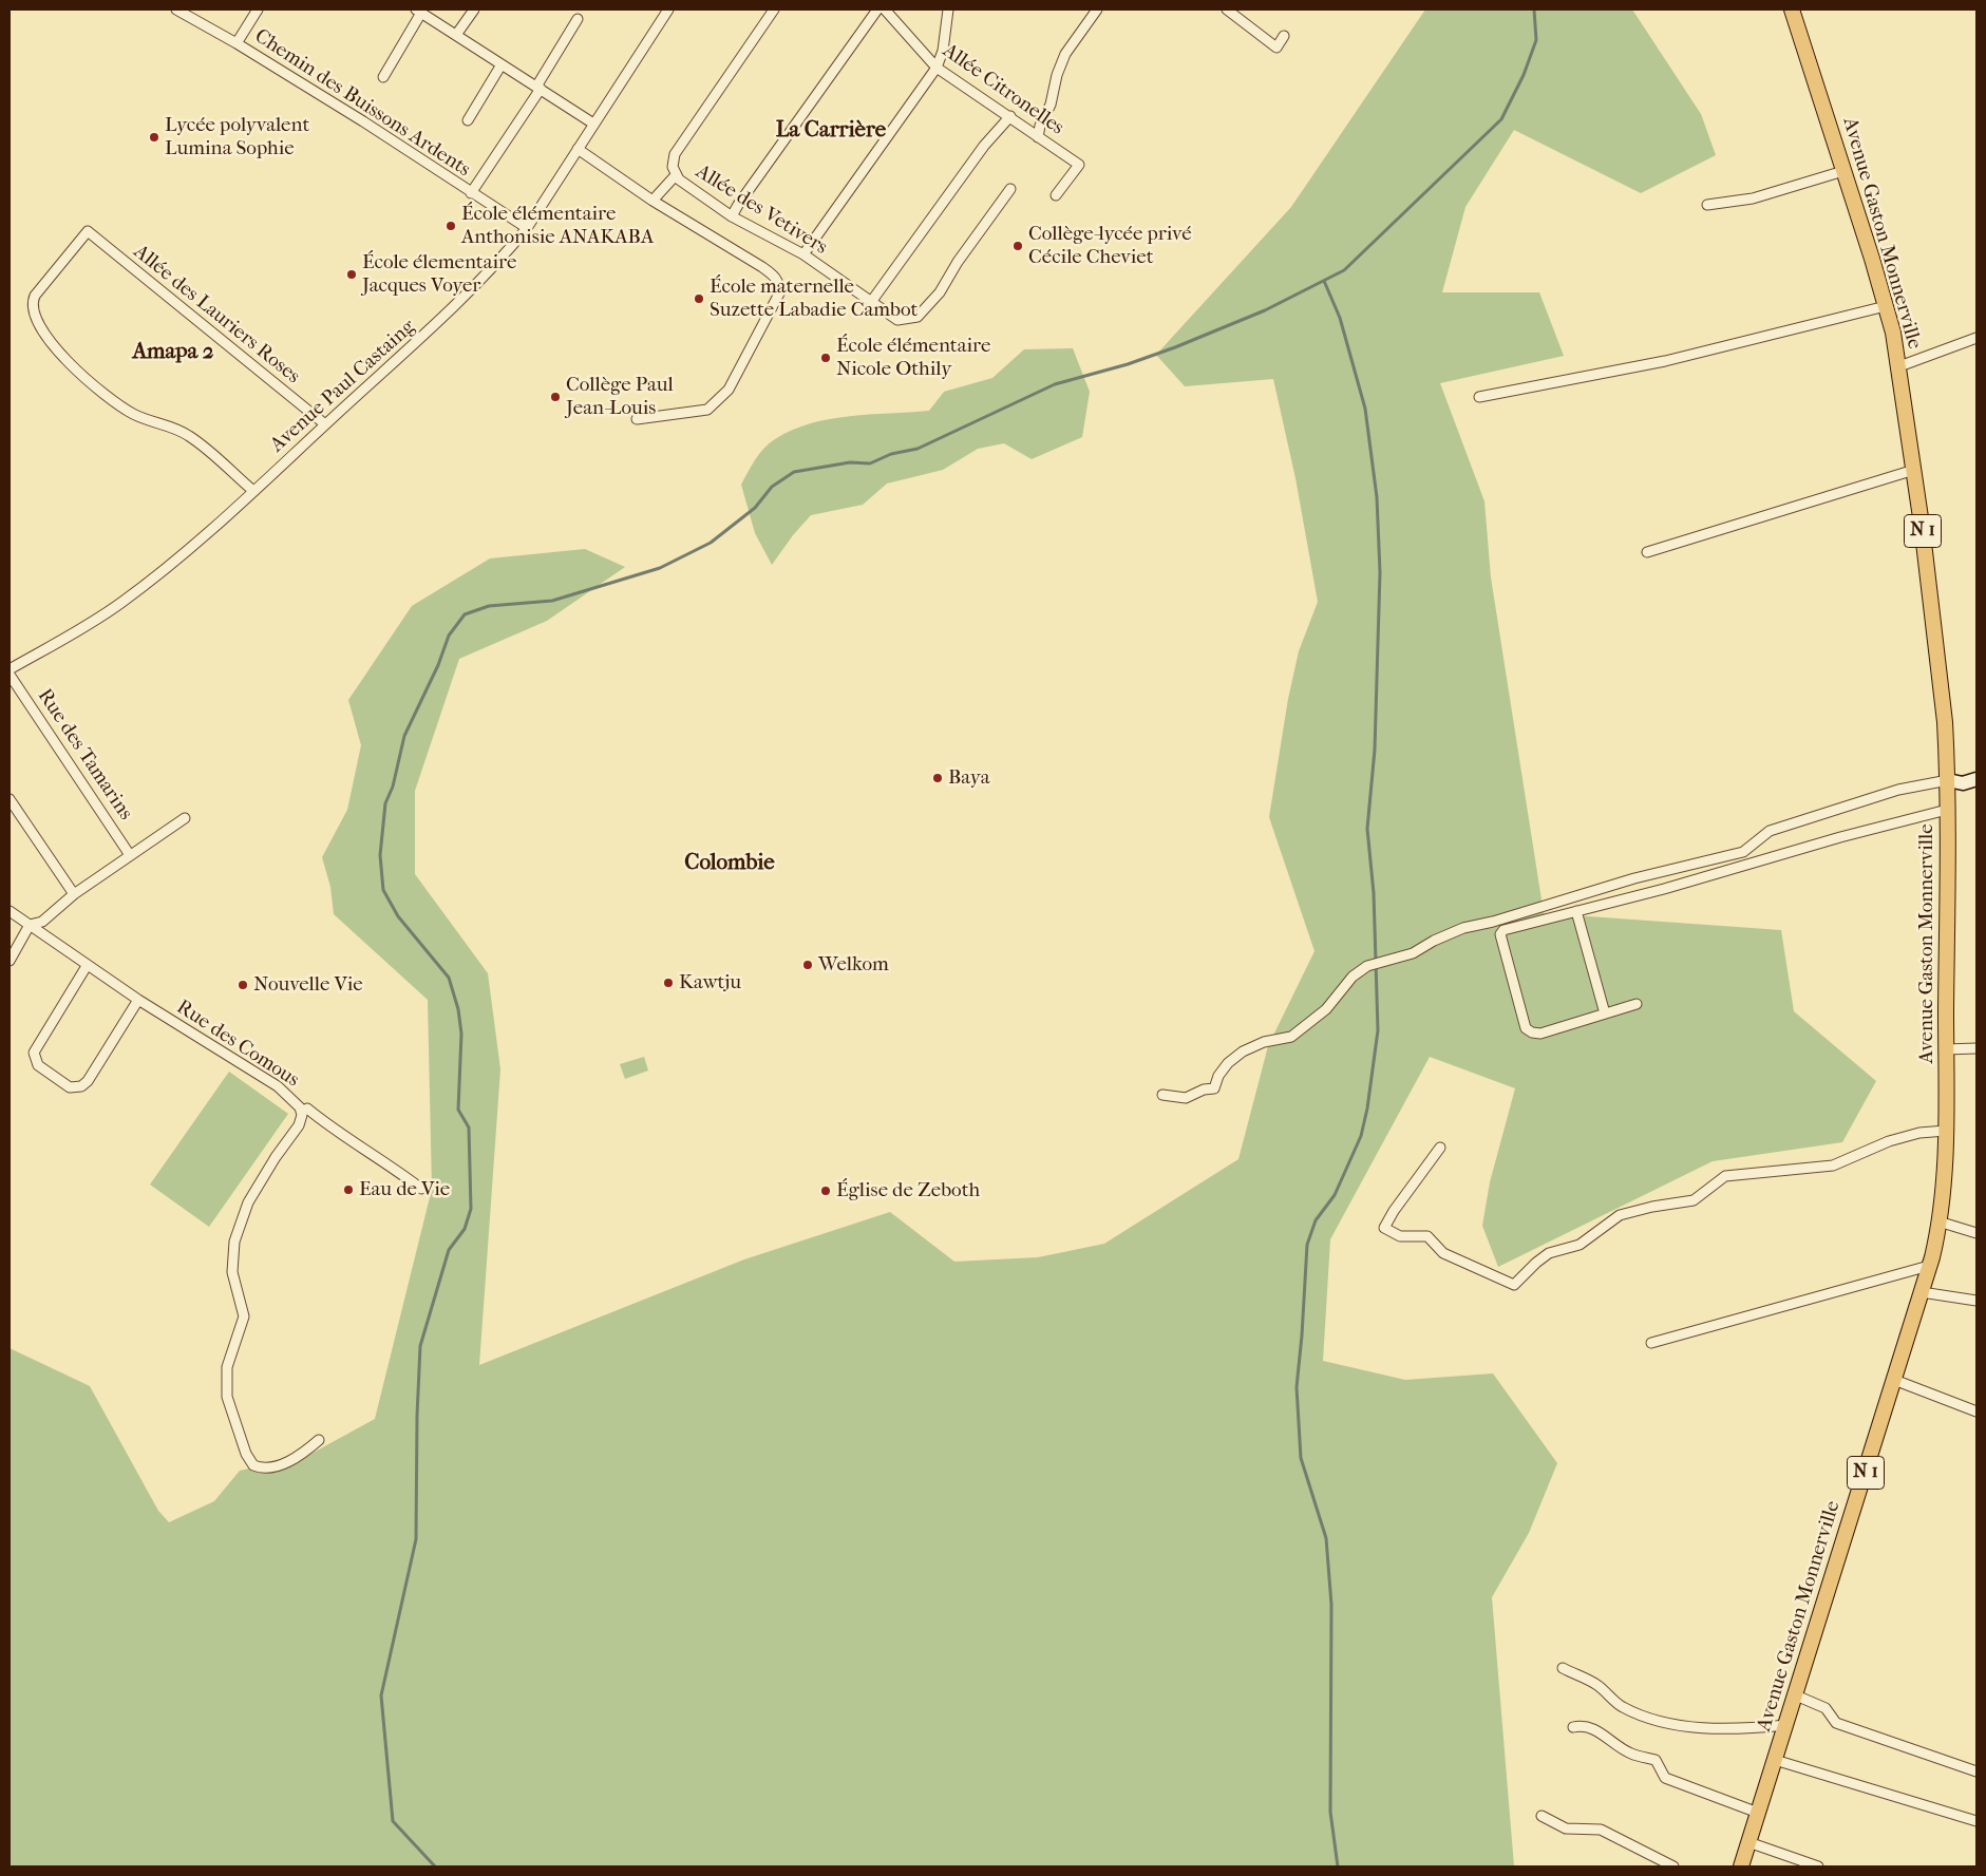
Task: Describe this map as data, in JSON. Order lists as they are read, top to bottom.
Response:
{
  "streets": {
    "main road": ["Avenue Gaston Monnerville", "N 1"],
    "street": [
      "Allée Citronelles",
      "Chemin des Buissons Ardents",
      "Allée des Vetivers",
      "Allée des Lauriers Roses",
      "Avenue Paul Castaing",
      "Rue des Tamarins",
      "Rue des Comous"
    ]
  },
  "crossings": [
    ["Chemin des Buissons Ardents", "Avenue Paul Castaing"],
    ["Allée des Lauriers Roses", "Avenue Paul Castaing"]
  ],
  "districts": ["La Carrière", "Amapa 2", "Colombie"],
  "places": [
    "Lycée polyvalent Lumina Sophie",
    "École élémentaire Anthonisie ANAKABA",
    "Collège-lycée privé Cécile Cheviet",
    "École élementaire Jacques Voyer",
    "École maternelle Suzette Labadie Cambot",
    "École élémentaire Nicole Othily",
    "Collège Paul Jean-Louis",
    "Baya",
    "Welkom",
    "Kawtju",
    "Nouvelle Vie",
    "Eau de Vie",
    "Église de Zeboth"
  ]
}
